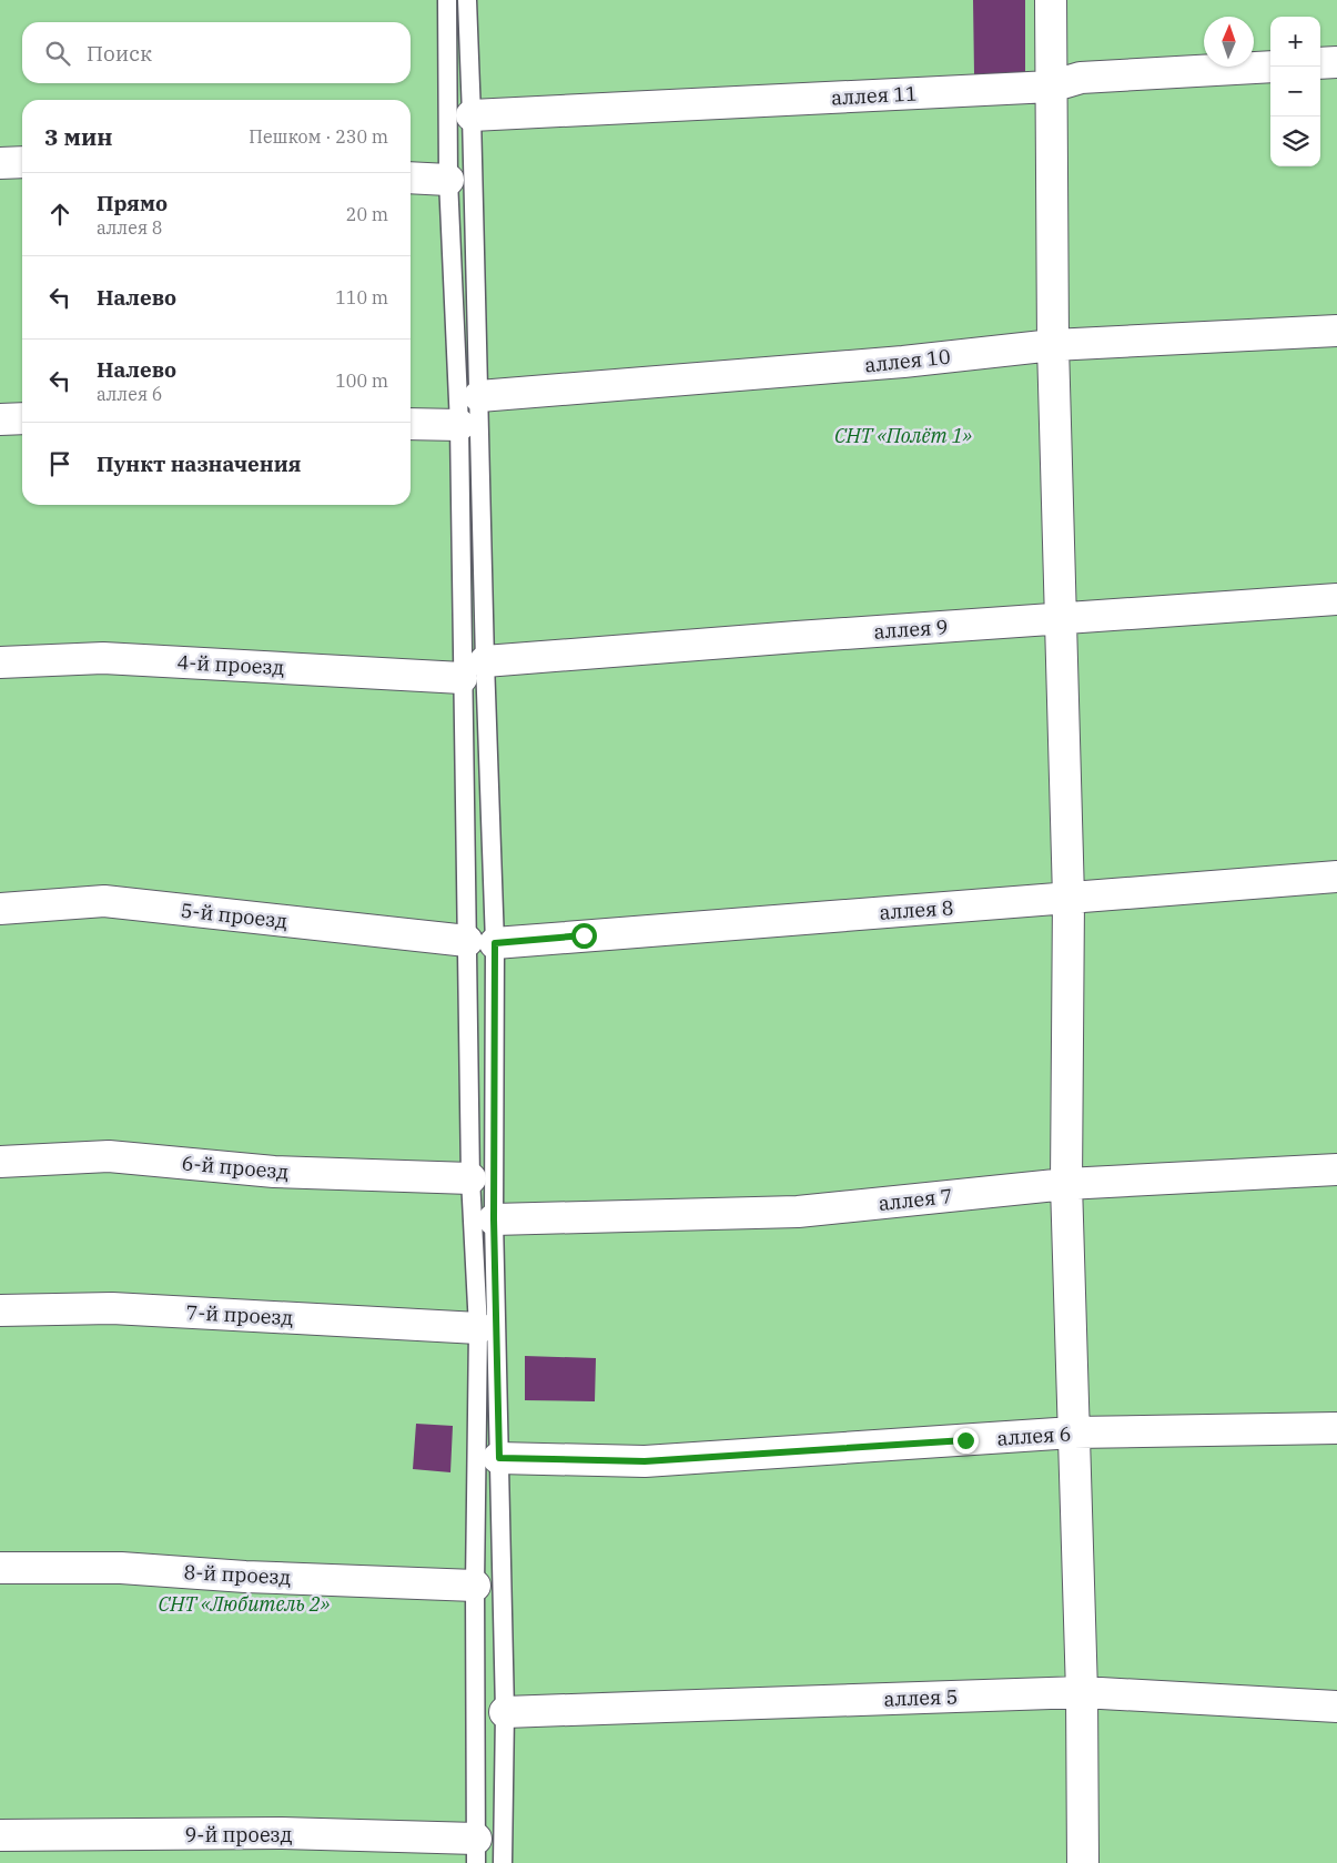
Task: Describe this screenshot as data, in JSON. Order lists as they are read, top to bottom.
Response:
{
  "streets": {
    "street": [
      "аллея 11",
      "аллея 10",
      "аллея 9",
      "4-й проезд",
      "аллея 8",
      "5-й проезд",
      "6-й проезд",
      "аллея 7",
      "7-й проезд",
      "аллея 6",
      "8-й проезд",
      "аллея 5",
      "9-й проезд"
    ]
  },
  "crossings": [
    ["аллея 9", "4-й проезд"],
    ["аллея 8", "5-й проезд"]
  ],
  "parks": ["СНТ «Полёт 1»", "СНТ «Любитель 2»"],
  "north": "top",
  "page": {
    "map_buttons": ["+", "−"],
    "search": "Поиск",
    "heading": ["3 мин", "Пешком · 230 m"],
    "list": [
      ["Прямо", "аллея 8", "20 m"],
      ["Налево", "110 m"],
      ["Налево", "аллея 6", "100 m"],
      "Пункт назначения"
    ]
  }
}
